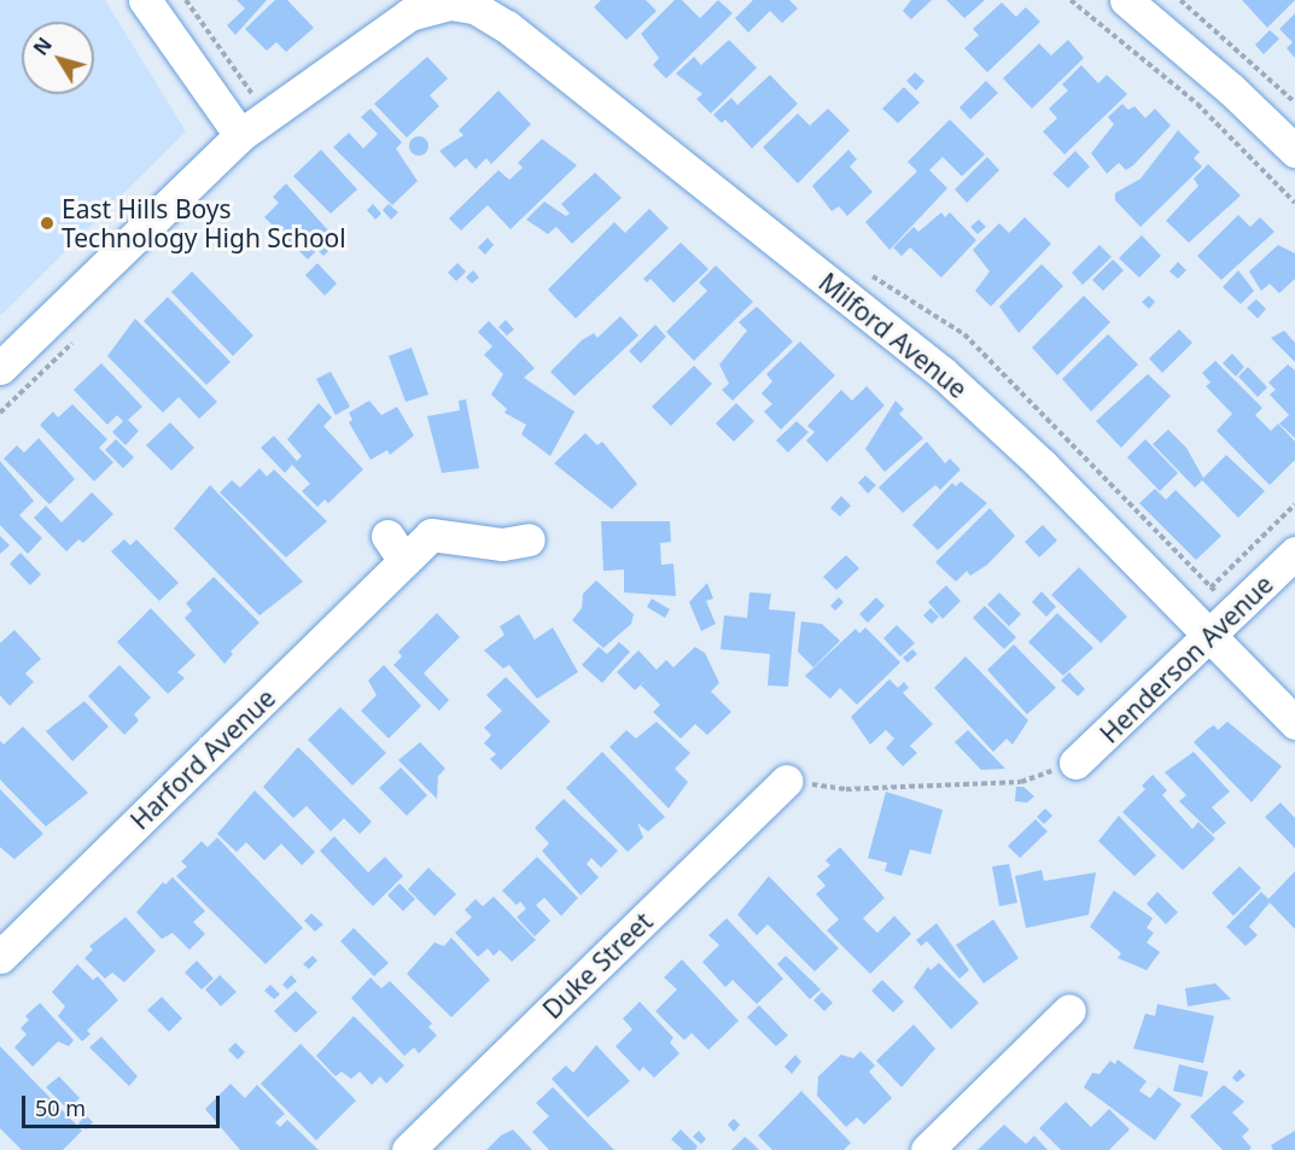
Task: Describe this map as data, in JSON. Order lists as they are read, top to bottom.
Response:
{
  "streets": {
    "street": [
      "Milford Avenue",
      "Henderson Avenue",
      "Harford Avenue",
      "Duke Street"
    ]
  },
  "crossings": [
    ["Milford Avenue", "Henderson Avenue"]
  ],
  "places": ["East Hills Boys Technology High School"],
  "scale_bar": "50 m",
  "north": "top left"
}
